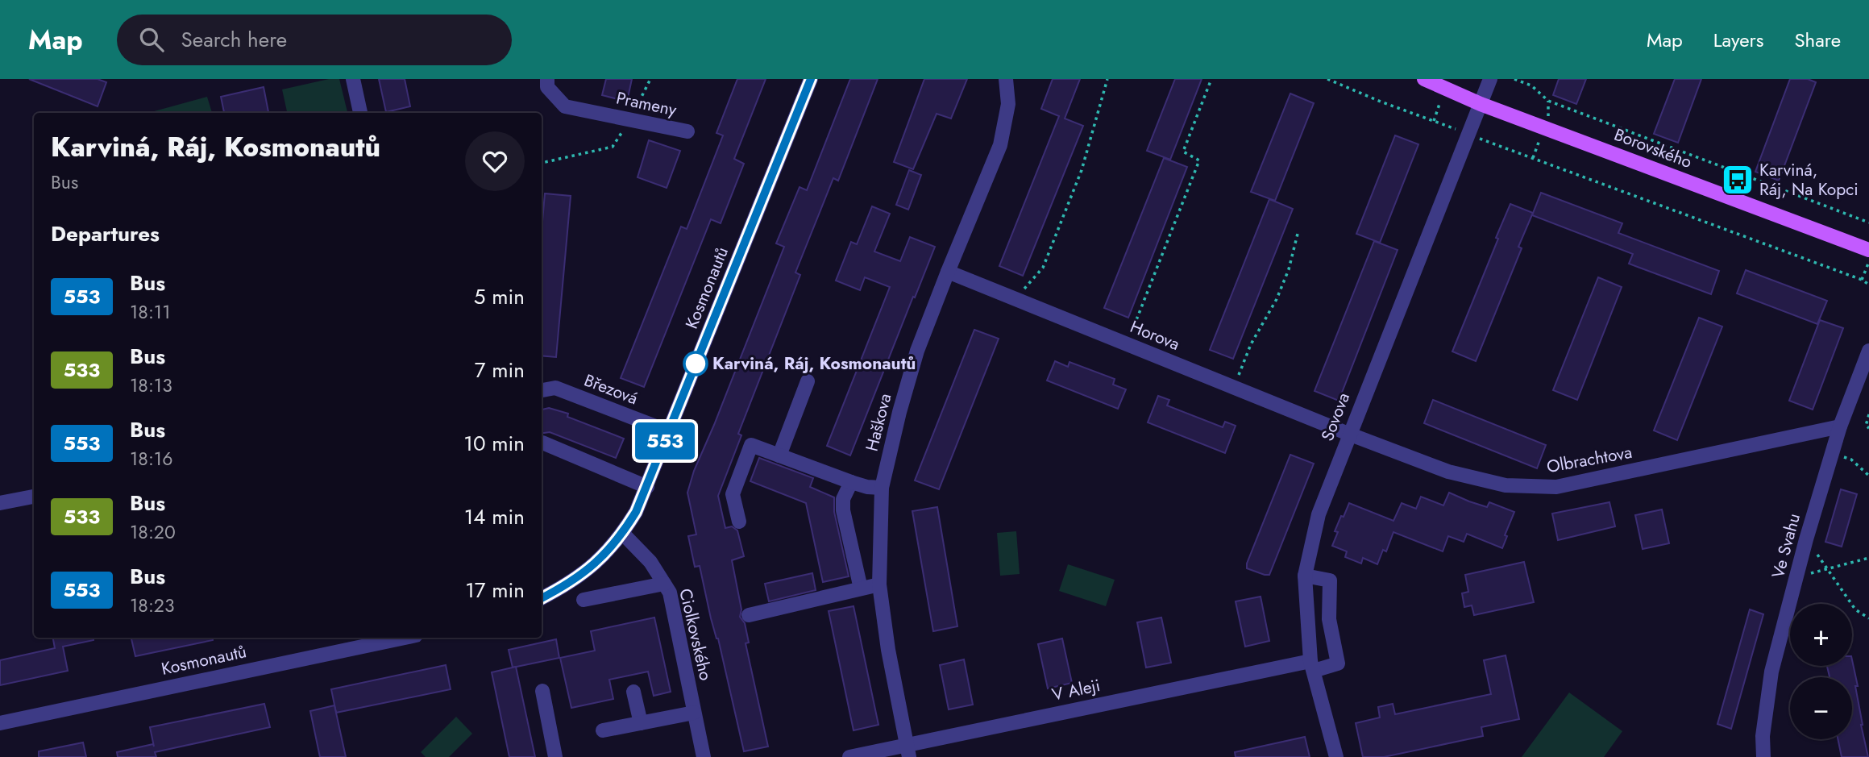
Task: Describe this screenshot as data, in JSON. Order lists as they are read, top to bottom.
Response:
{
  "streets": {
    "main road": ["Borovského"],
    "street": [
      "Prameny",
      "Kosmonautů",
      "Horova",
      "Březová",
      "Sovova",
      "Haškova",
      "Olbrachtova",
      "Ve Svahu",
      "Ciolkovského",
      "V Aleji"
    ]
  },
  "crossings": [
    ["Borovského", "Sovova"],
    ["Kosmonautů", "Březová"],
    ["Kosmonautů", "Ciolkovského"],
    ["Horova", "Sovova"],
    ["Horova", "Haškova"],
    ["Horova", "Olbrachtova"],
    ["Sovova", "Olbrachtova"],
    ["Sovova", "V Aleji"],
    ["Haškova", "V Aleji"],
    ["Olbrachtova", "Ve Svahu"]
  ],
  "places": {
    "bus stop": ["Karviná, Ráj, Na Kopci"],
    "other": ["Karviná, Ráj, Kosmonautů"]
  },
  "lines": ["bus line 553"],
  "page": {
    "header": "Map",
    "search": "Search here",
    "nav": ["Map", "Layers", "Share"],
    "on_map": "553",
    "heading": [
      ["Karviná, Ráj, Kosmonautů", "Bus"],
      "Departures"
    ],
    "list": [
      {
        "mark": "553",
        "name": "Bus",
        "note": "18:11",
        "value": "5 min"
      },
      {
        "mark": "533",
        "name": "Bus",
        "note": "18:13",
        "value": "7 min"
      },
      {
        "mark": "553",
        "name": "Bus",
        "note": "18:16",
        "value": "10 min"
      },
      {
        "mark": "533",
        "name": "Bus",
        "note": "18:20",
        "value": "14 min"
      },
      {
        "mark": "553",
        "name": "Bus",
        "note": "18:23",
        "value": "17 min"
      }
    ],
    "map_buttons": ["+", "−"]
  }
}
